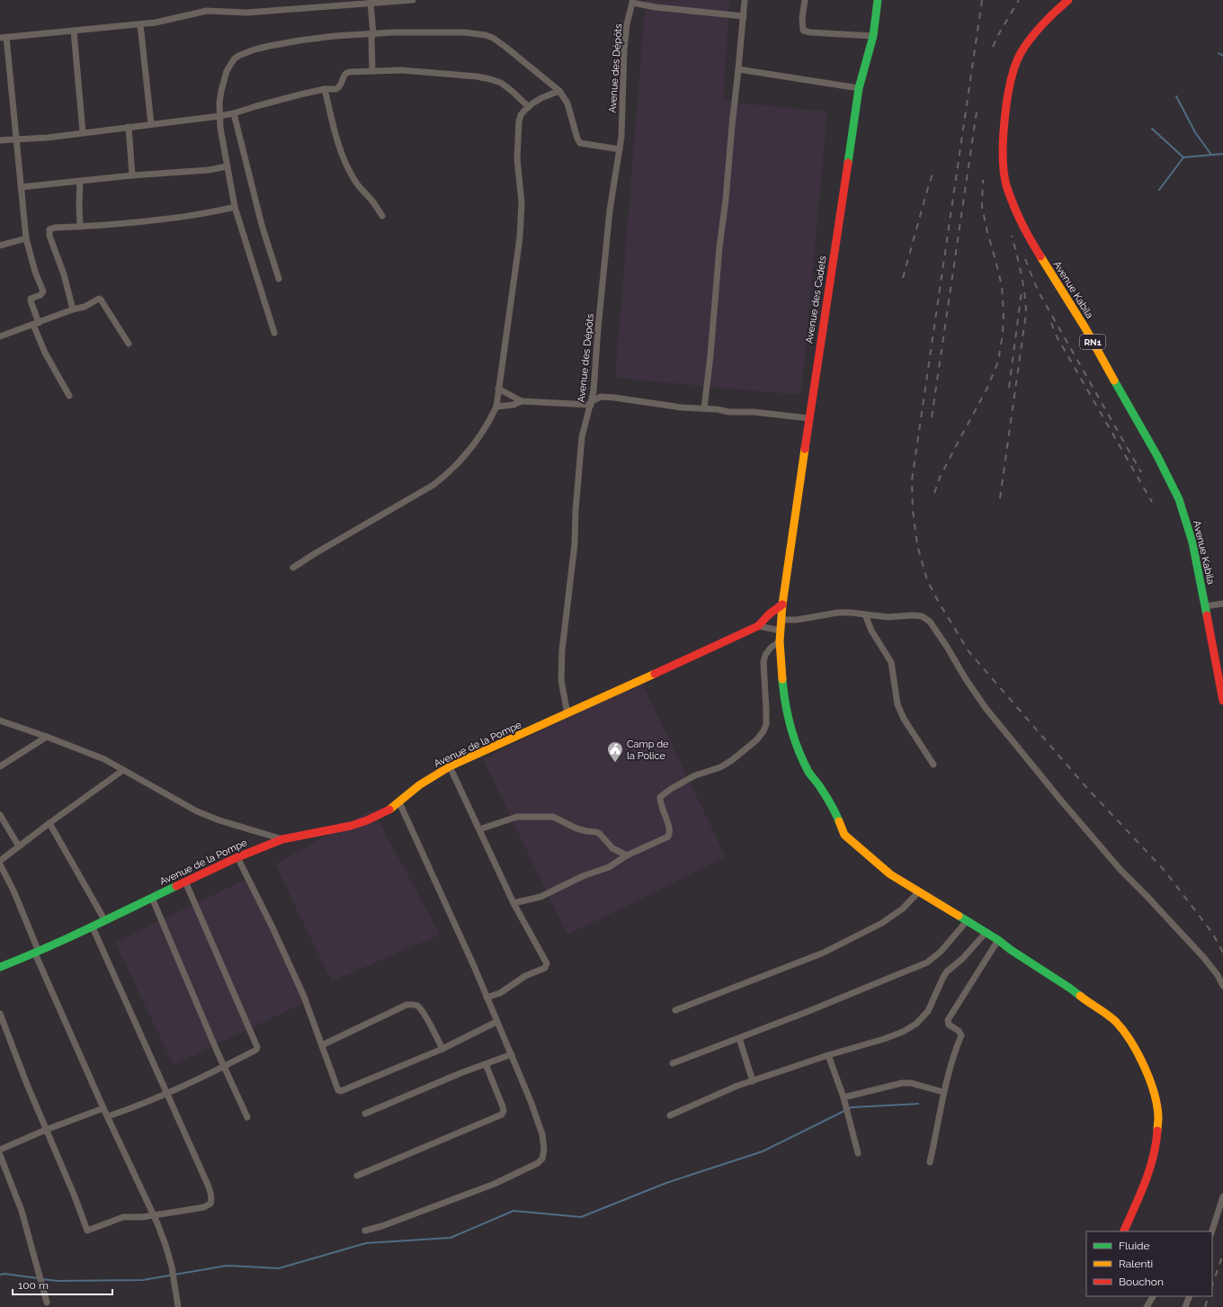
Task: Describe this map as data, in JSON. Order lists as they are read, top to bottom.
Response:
{
  "streets": {
    "main road": [
      "Avenue Kabila",
      "Avenue des Cadets",
      "RN1",
      "Avenue de la Pompe"
    ],
    "street": ["Avenue des Dépôts"]
  },
  "crossings": [
    ["Avenue des Dépôts", "Avenue de la Pompe"],
    ["Avenue des Cadets", "Avenue de la Pompe"]
  ],
  "places": {
    "public building": ["Camp de la Police"]
  },
  "legend": ["Fluide", "Ralenti", "Bouchon"],
  "scale_bar": "100 m"
}
